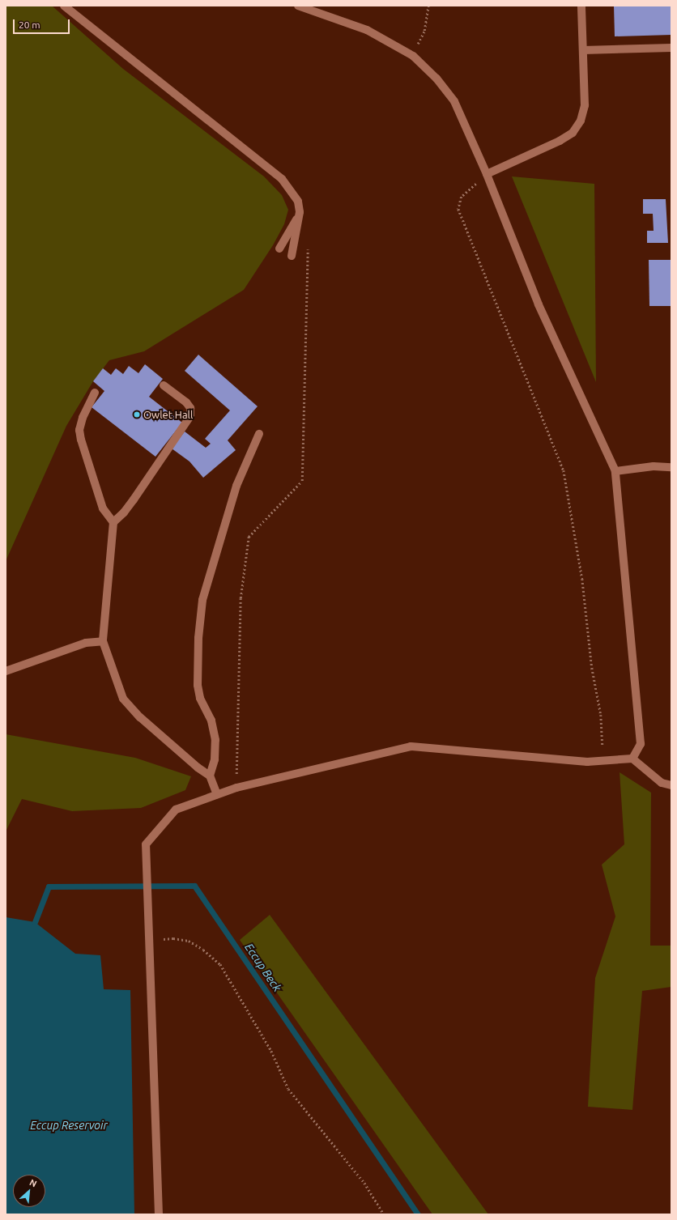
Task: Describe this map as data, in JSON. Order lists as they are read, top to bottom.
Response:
{
  "water": ["Eccup Beck", "Eccup Reservoir"],
  "places": ["Owlet Hall"],
  "scale_bar": "20 m",
  "north": "top right"
}
